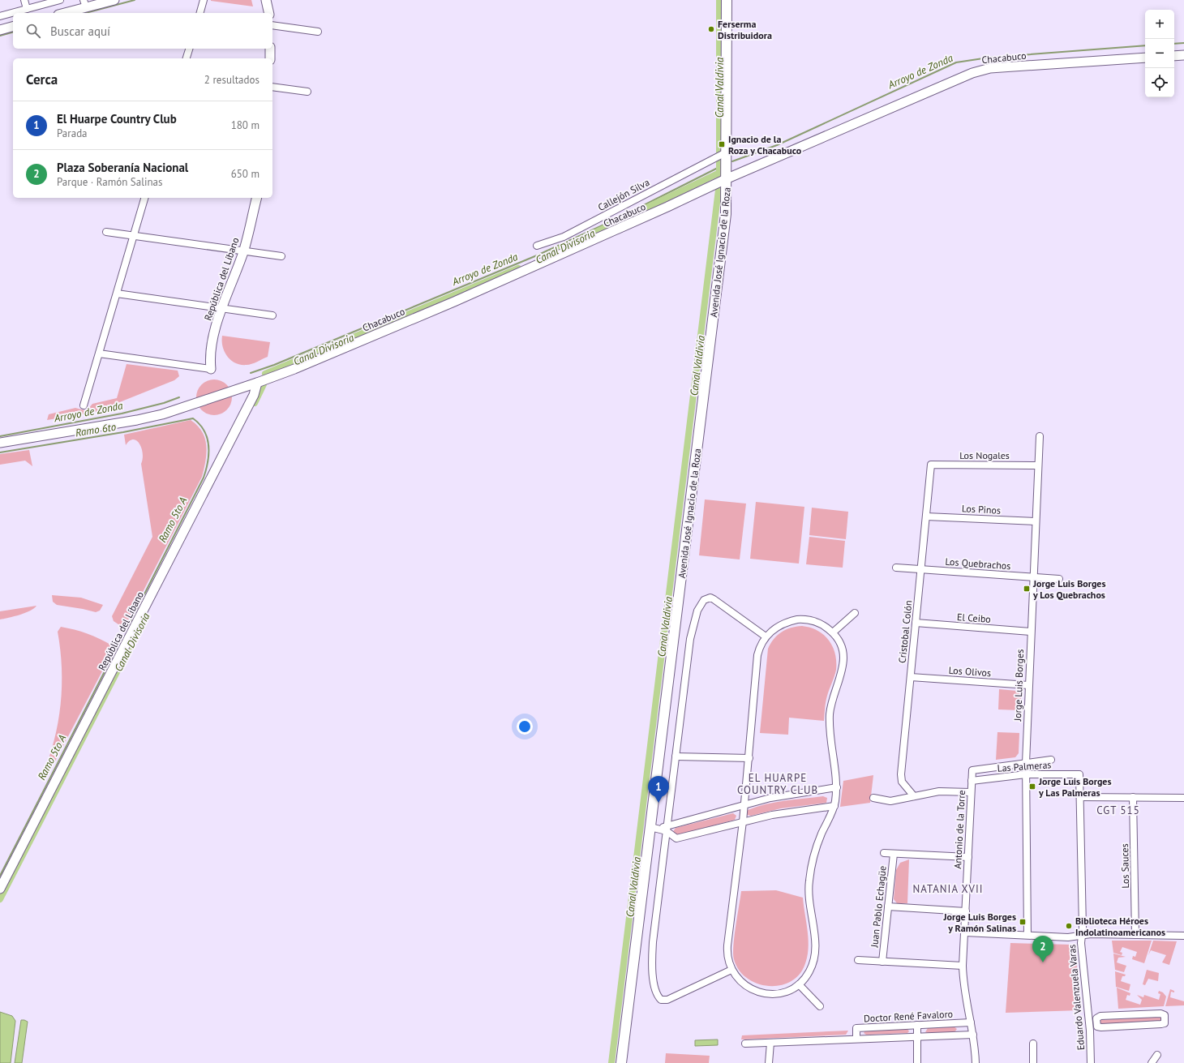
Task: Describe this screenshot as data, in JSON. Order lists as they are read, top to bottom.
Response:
{
  "streets": {
    "main road": ["Avenida José Ignacio de la Roza"],
    "street": [
      "Chacabuco",
      "Callejón Silva",
      "República del Líbano",
      "Los Nogales",
      "Los Pinos",
      "Los Quebrachos",
      "El Ceibo",
      "Cristobal Colón",
      "Los Olivos",
      "Jorge Luis Borges",
      "Las Palmeras",
      "Antonio de la Torre",
      "Los Sauces",
      "Juan Pablo Echagüe",
      "Eduardo Valenzuela Varas",
      "Doctor René Favaloro"
    ]
  },
  "crossings": [
    ["Chacabuco", "Avenida José Ignacio de la Roza"],
    ["Chacabuco", "República del Líbano"],
    ["Callejón Silva", "Avenida José Ignacio de la Roza"],
    ["Los Nogales", "Cristobal Colón"],
    ["Los Nogales", "Jorge Luis Borges"],
    ["Los Pinos", "Cristobal Colón"],
    ["Los Pinos", "Jorge Luis Borges"],
    ["Los Quebrachos", "Cristobal Colón"],
    ["Los Quebrachos", "Jorge Luis Borges"],
    ["El Ceibo", "Cristobal Colón"],
    ["El Ceibo", "Jorge Luis Borges"],
    ["Cristobal Colón", "Los Olivos"],
    ["Los Olivos", "Jorge Luis Borges"],
    ["Jorge Luis Borges", "Las Palmeras"],
    ["Las Palmeras", "Antonio de la Torre"],
    ["Las Palmeras", "Eduardo Valenzuela Varas"],
    ["Antonio de la Torre", "Doctor René Favaloro"]
  ],
  "districts": ["EL HUARPE COUNTRY CLUB", "CGT 515", "NATANIA XVII"],
  "water": [
    "Arroyo de Zonda",
    "Canal Valdivia",
    "Canal Divisoria",
    "Ramo 6to",
    "Ramo 5to A"
  ],
  "places": {
    "other": ["Ferserma Distribuidora", "Biblioteca Héroes Indolatinoamericanos"],
    "transit": [
      "Ignacio de la Roza y Chacabuco",
      "Jorge Luis Borges y Los Quebrachos",
      "Jorge Luis Borges y Las Palmeras",
      "Jorge Luis Borges y Ramón Salinas"
    ]
  },
  "page": {
    "map_buttons": ["+", "−"],
    "search": "Buscar aquí",
    "heading": ["Cerca", "2 resultados"],
    "list": [
      {
        "mark": "1",
        "name": "El Huarpe Country Club",
        "note": "Parada",
        "value": "180 m"
      },
      {
        "mark": "2",
        "name": "Plaza Soberanía Nacional",
        "note": "Parque · Ramón Salinas",
        "value": "650 m"
      }
    ],
    "pins": ["1", "2"]
  }
}
